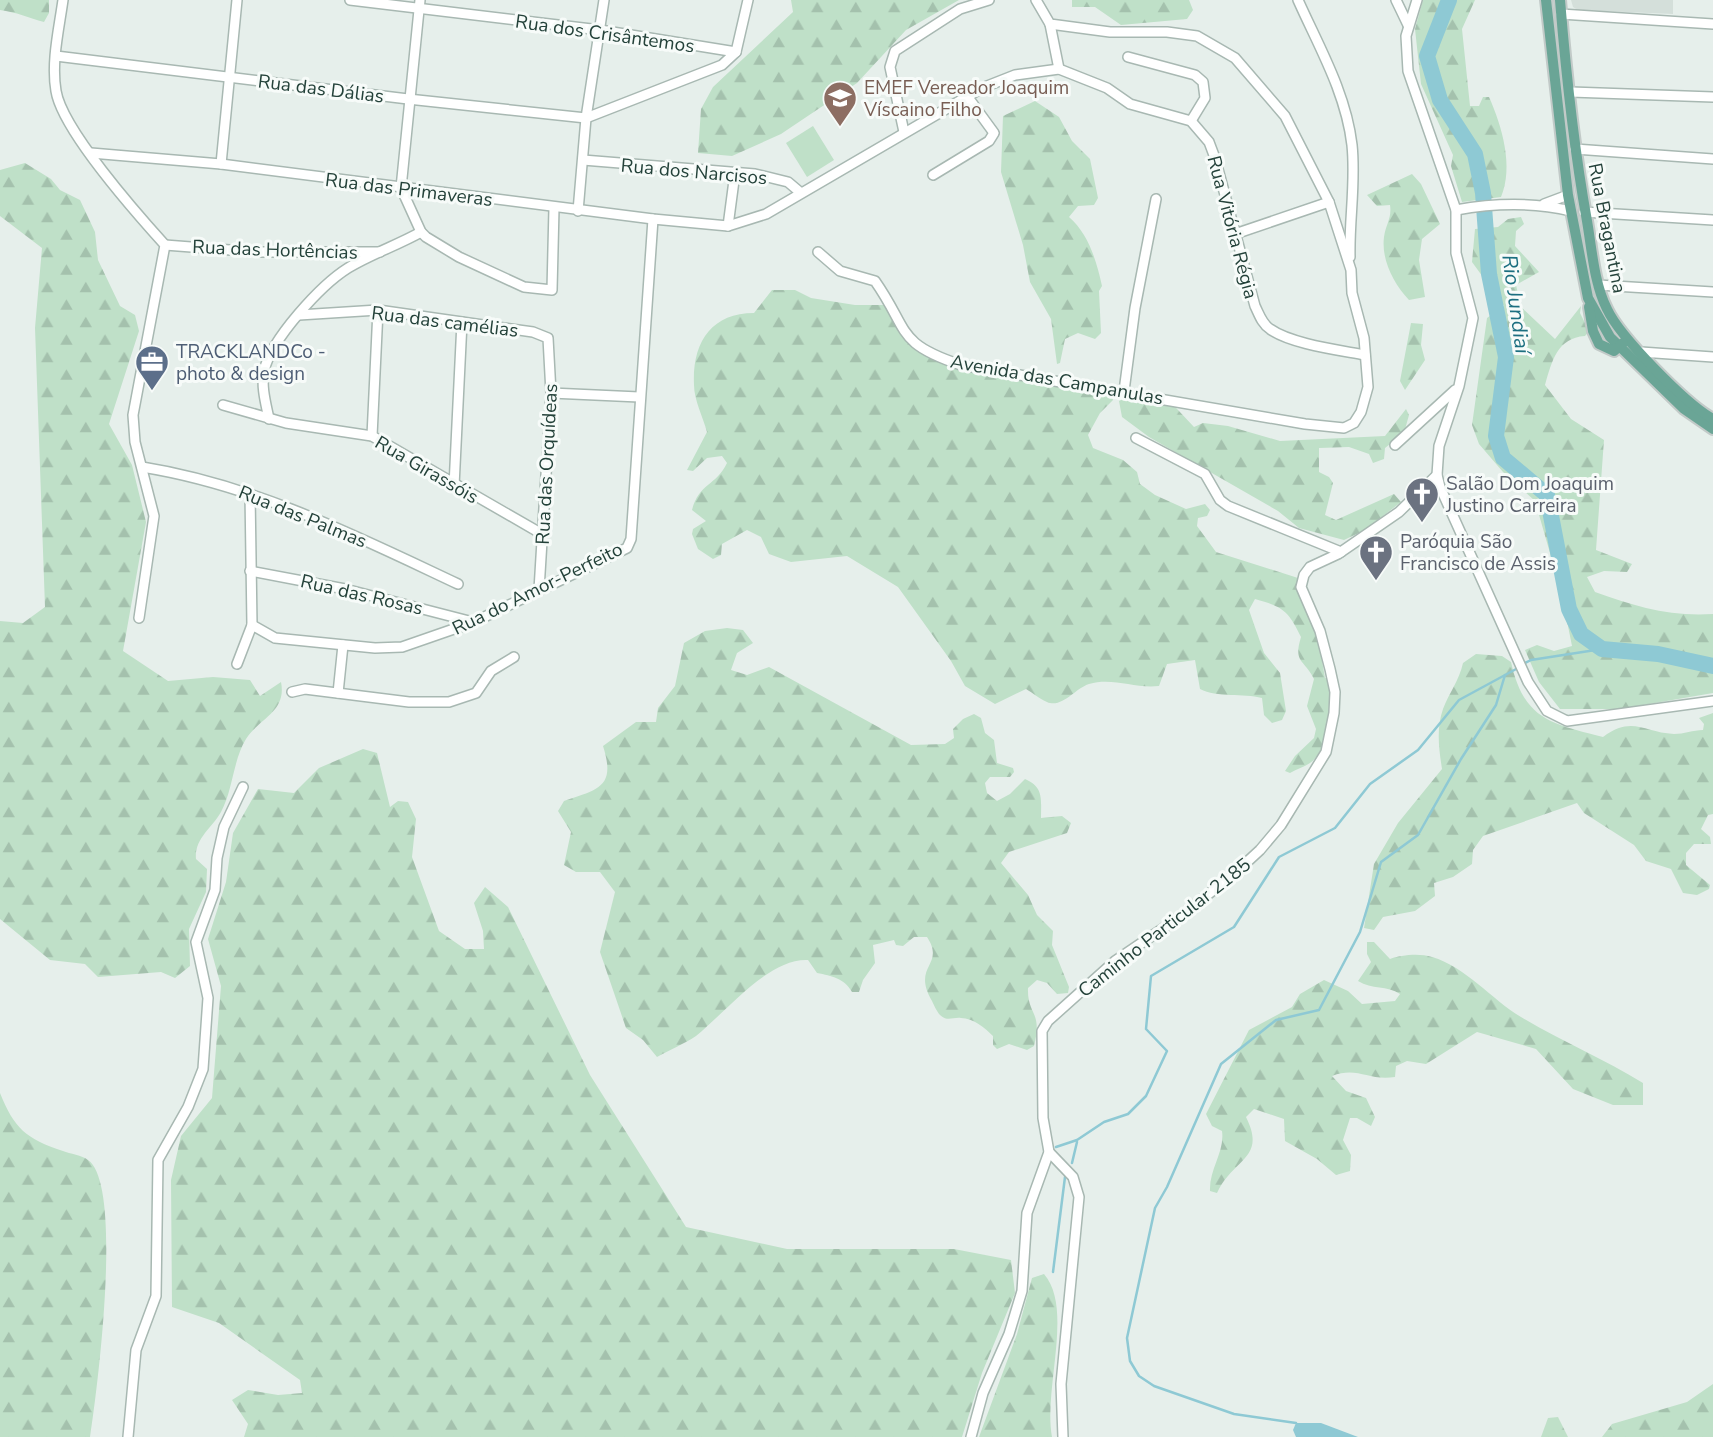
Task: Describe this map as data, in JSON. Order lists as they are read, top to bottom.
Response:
{
  "streets": {
    "main road": ["Rua Bragantina"],
    "street": [
      "Rua dos Crisântemos",
      "Rua das Dálias",
      "Rua dos Narcisos",
      "Rua das Primaveras",
      "Rua Vitória Régia",
      "Rua das Hortências",
      "Rua das camélias",
      "Avenida das Campanulas",
      "Rua das Orquídeas",
      "Rua Girassóis",
      "Rua das Palmas",
      "Rua do Amor-Perfeito",
      "Rua das Rosas",
      "Caminho Particular 2185"
    ]
  },
  "crossings": [
    ["Rua das Primaveras", "Rua do Amor-Perfeito"],
    ["Rua Vitória Régia", "Avenida das Campanulas"],
    ["Rua das camélias", "Rua das Orquídeas"],
    ["Rua das Orquídeas", "Rua Girassóis"],
    ["Rua das Orquídeas", "Rua do Amor-Perfeito"],
    ["Rua do Amor-Perfeito", "Rua das Rosas"]
  ],
  "water": ["Rio Jundiaí"],
  "places": {
    "school or university": ["EMEF Vereador Joaquim Víscaino Filho"],
    "office": ["TRACKLANDCo - photo & design"],
    "church": ["Salão Dom Joaquim Justino Carreira", "Paróquia São Francisco de Assis"]
  }
}
